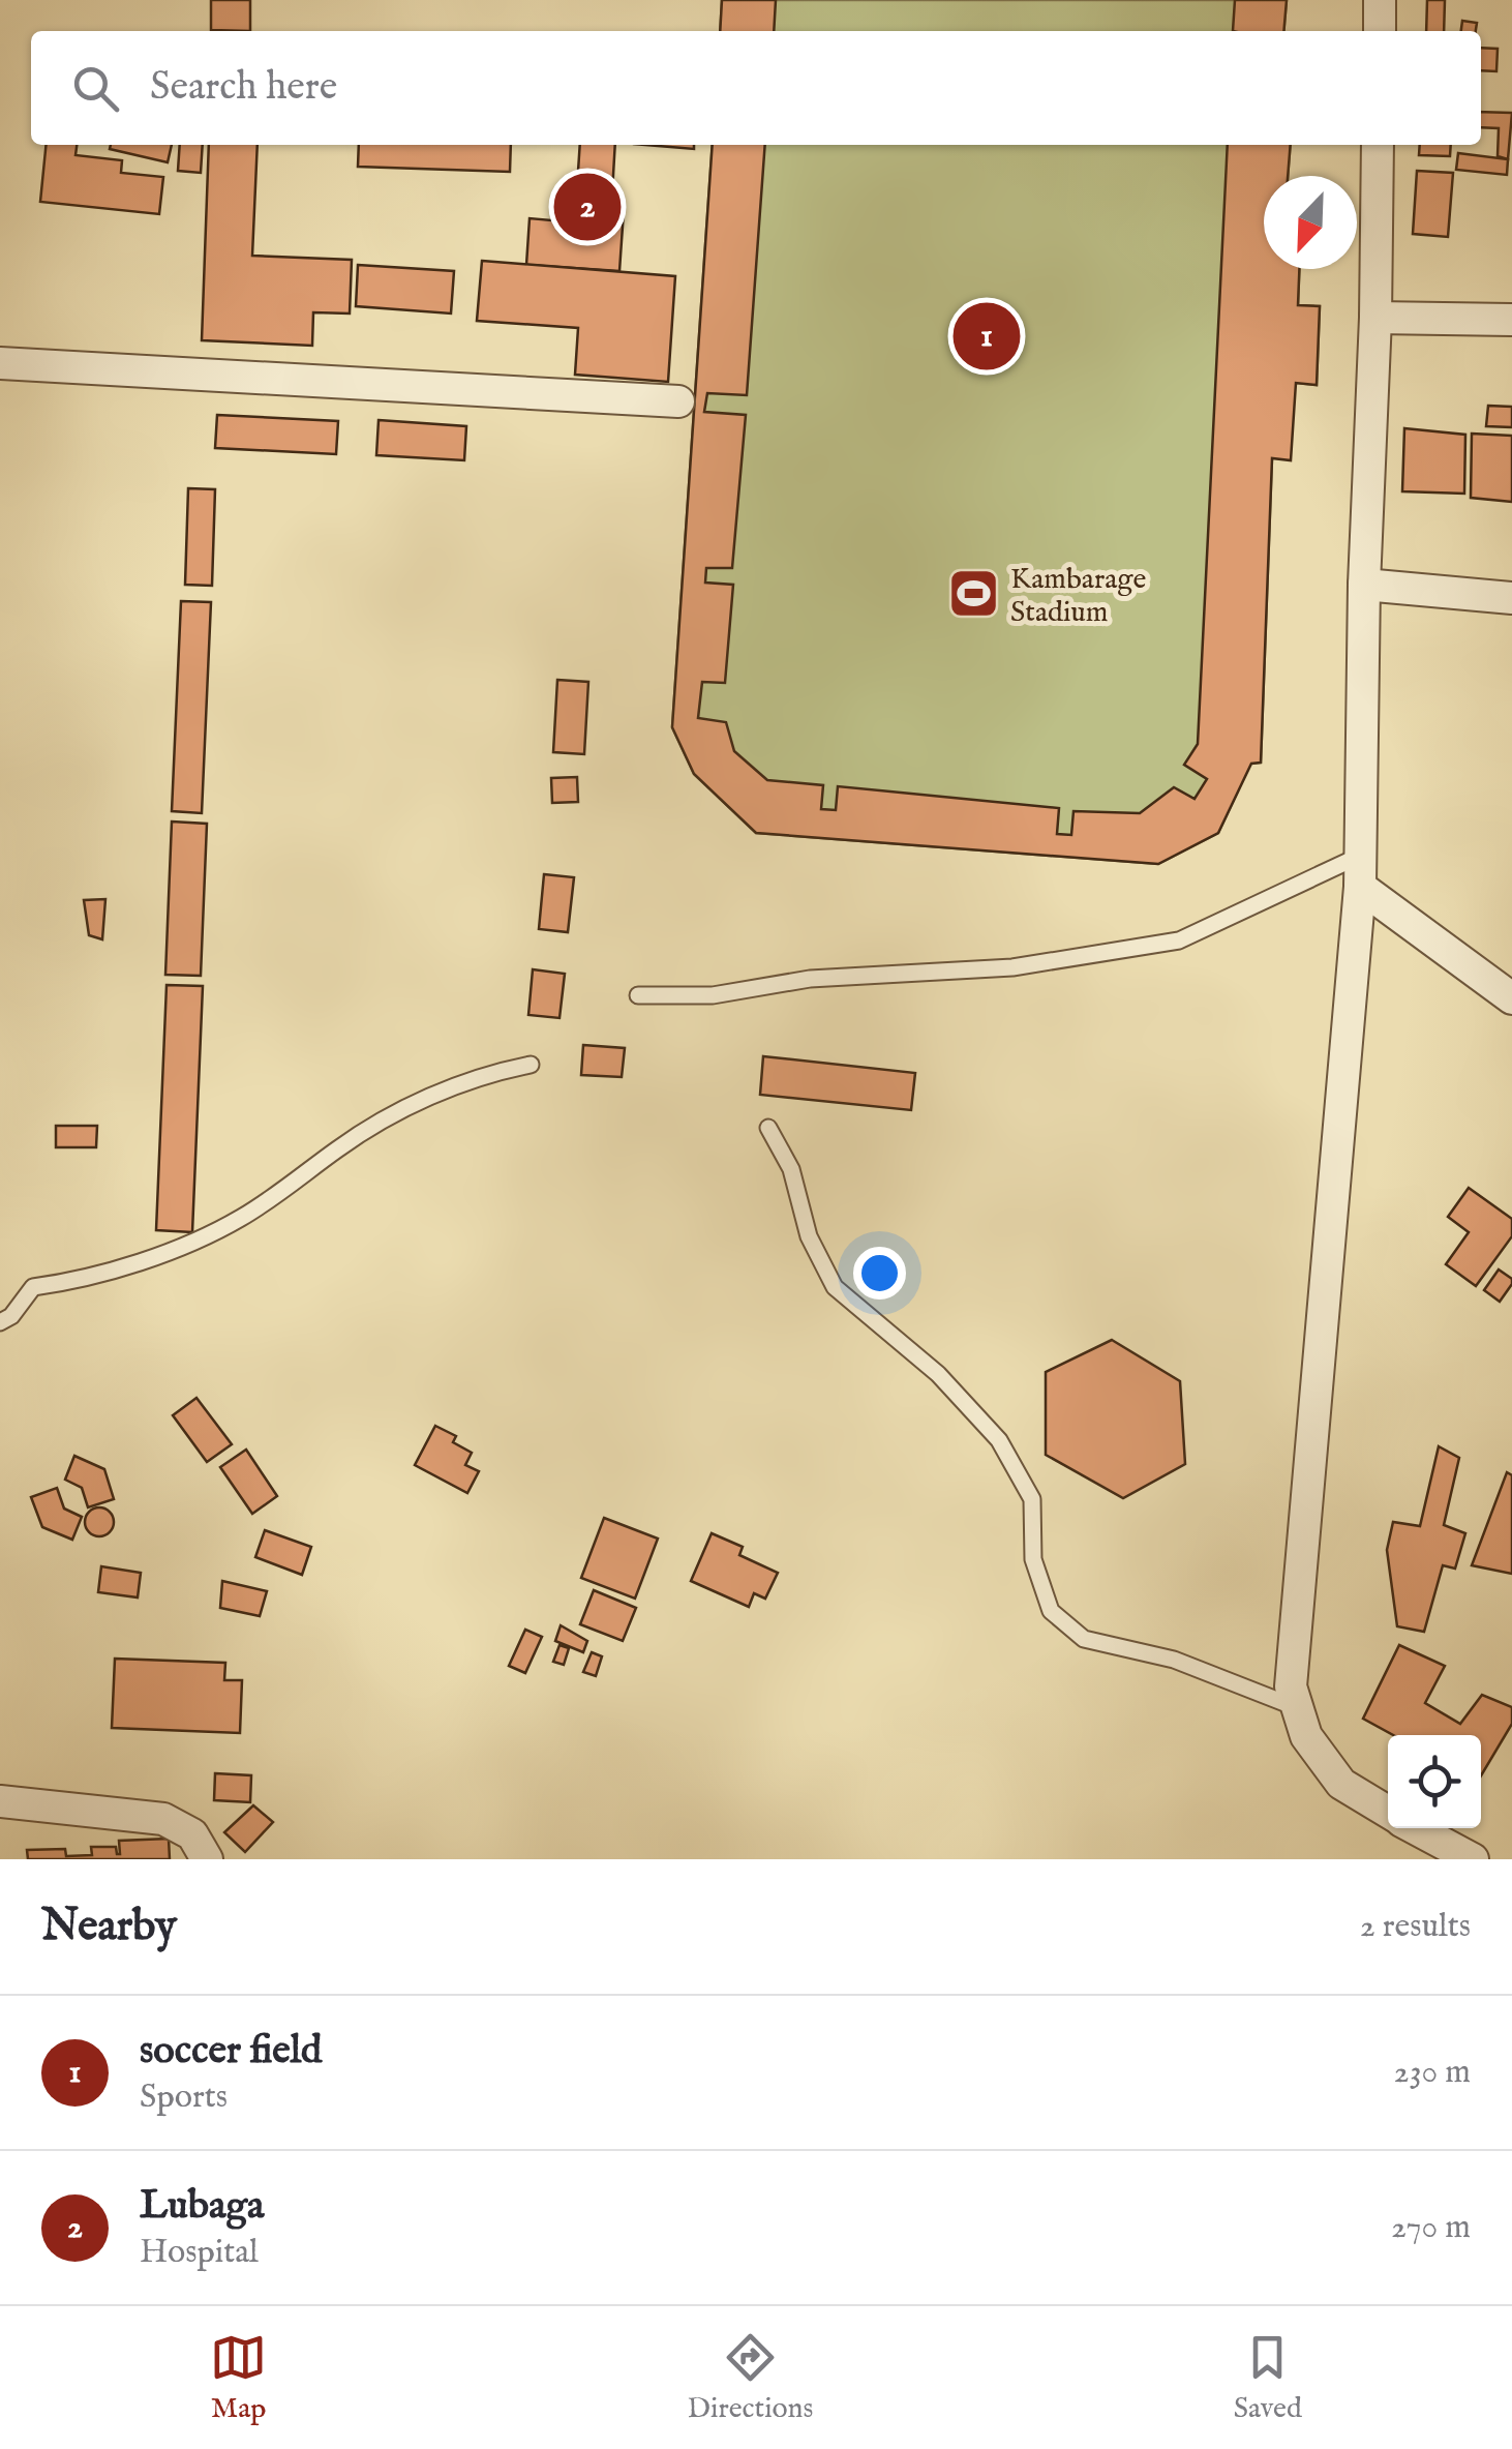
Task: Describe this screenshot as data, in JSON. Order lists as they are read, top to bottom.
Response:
{
  "places": {
    "sports": ["Kambarage Stadium"]
  },
  "north": "bottom left",
  "page": {
    "search": "Search here",
    "pins": ["2", "1"],
    "heading": ["Nearby", "2 results"],
    "list": [
      {
        "mark": "1",
        "name": "soccer field",
        "note": "Sports",
        "value": "230 m"
      },
      {
        "mark": "2",
        "name": "Lubaga",
        "note": "Hospital",
        "value": "270 m"
      }
    ],
    "nav": ["Map", "Directions", "Saved"]
  }
}
